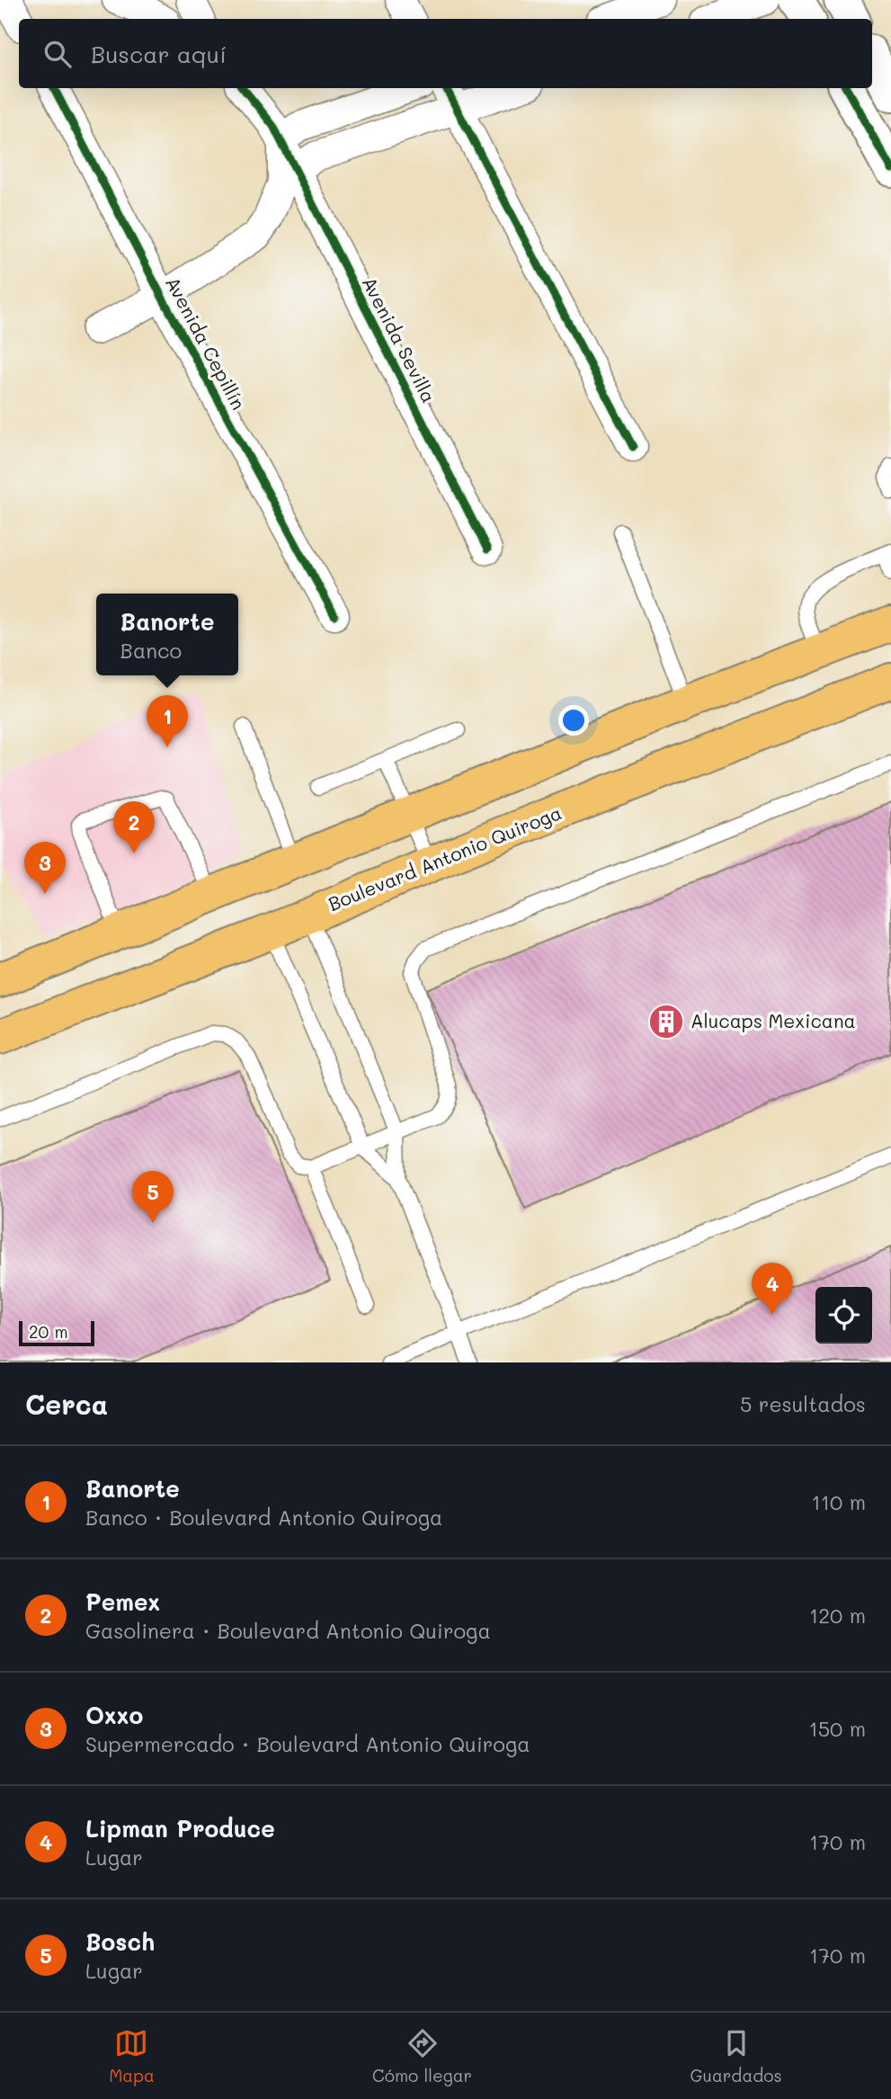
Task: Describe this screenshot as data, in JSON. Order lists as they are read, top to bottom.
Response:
{
  "streets": {
    "main road": ["Boulevard Antonio Quiroga"],
    "street": ["Avenida Sevilla", "Avenida Cepillín"]
  },
  "places": {
    "building": ["Alucaps Mexicana"]
  },
  "scale_bar": "20 m",
  "page": {
    "search": "Buscar aquí",
    "popup": ["Banorte", "Banco"],
    "pins": [
      "1",
      "2",
      "3",
      "5",
      "4"
    ],
    "scale": "20 m",
    "heading": ["Cerca", "5 resultados"],
    "list": [
      {
        "mark": "1",
        "name": "Banorte",
        "note": "Banco · Boulevard Antonio Quiroga",
        "value": "110 m"
      },
      {
        "mark": "2",
        "name": "Pemex",
        "note": "Gasolinera · Boulevard Antonio Quiroga",
        "value": "120 m"
      },
      {
        "mark": "3",
        "name": "Oxxo",
        "note": "Supermercado · Boulevard Antonio Quiroga",
        "value": "150 m"
      },
      {
        "mark": "4",
        "name": "Lipman Produce",
        "note": "Lugar",
        "value": "170 m"
      },
      {
        "mark": "5",
        "name": "Bosch",
        "note": "Lugar",
        "value": "170 m"
      }
    ],
    "nav": ["Mapa", "Cómo llegar", "Guardados"]
  }
}
